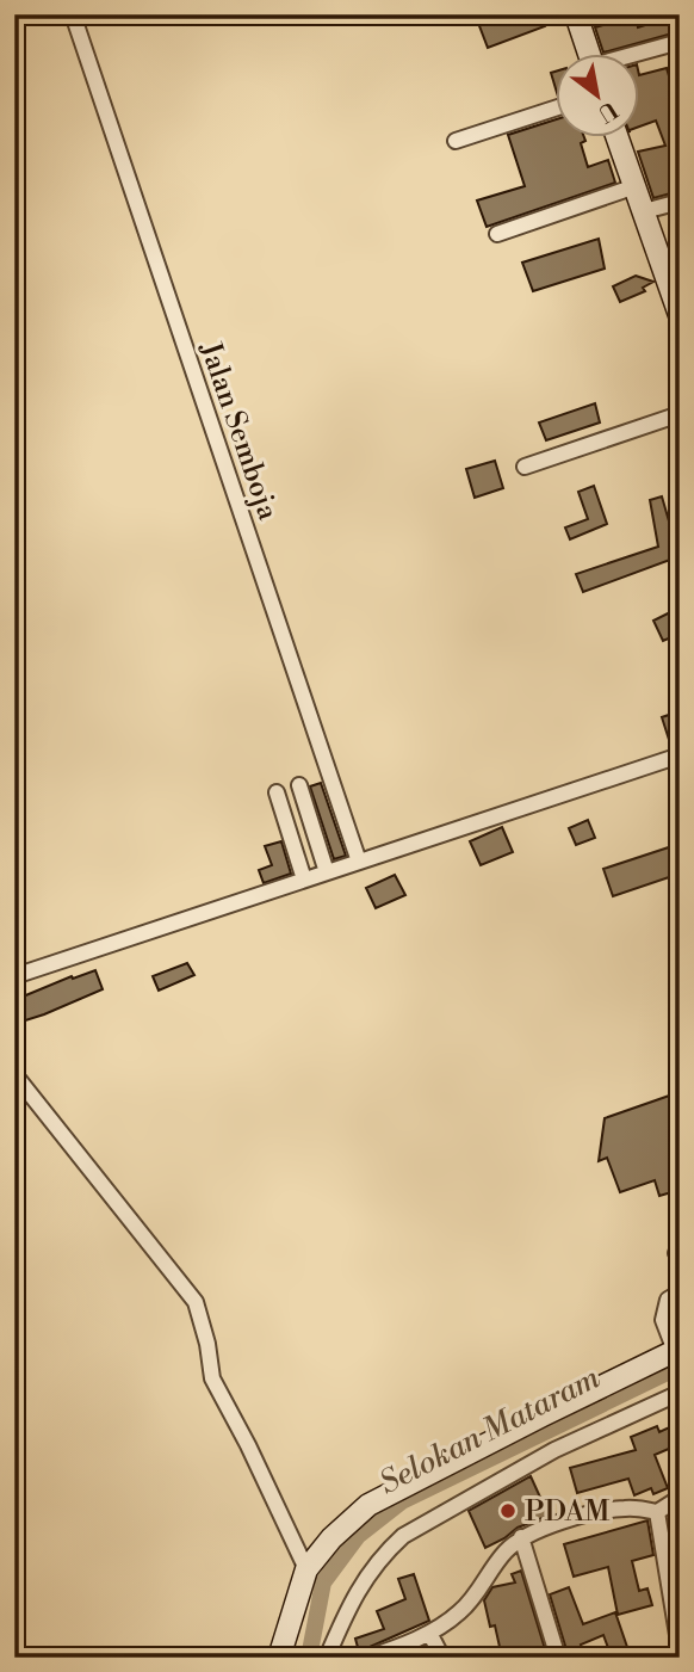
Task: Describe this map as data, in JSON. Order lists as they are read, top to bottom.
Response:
{
  "streets": {
    "street": ["Jalan Semboja"]
  },
  "water": ["Selokan Mataram"],
  "places": ["PDAM"],
  "north": "bottom right"
}
